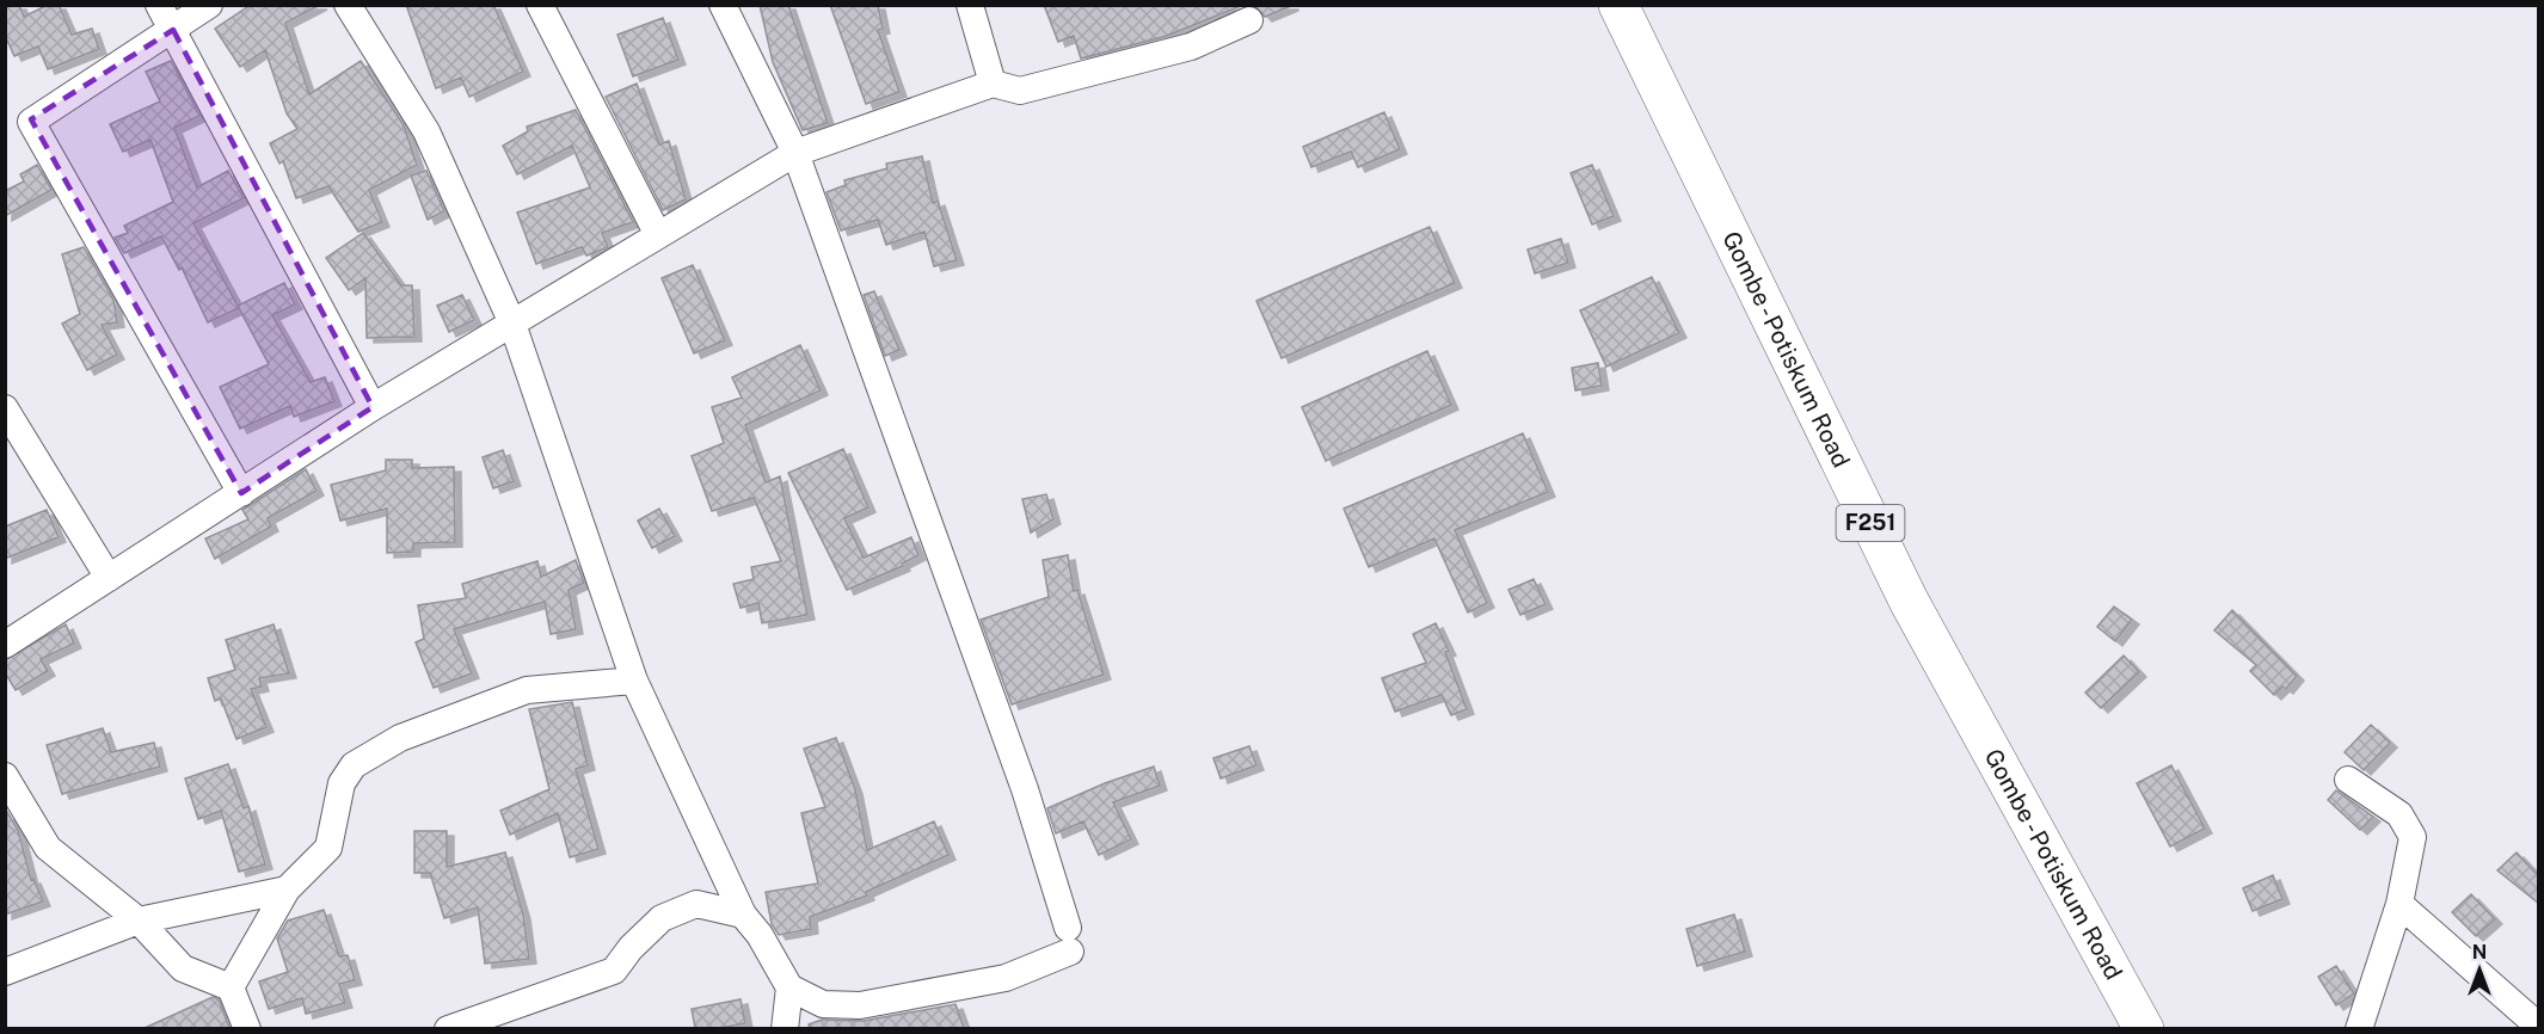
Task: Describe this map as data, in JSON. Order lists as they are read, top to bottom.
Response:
{
  "streets": {
    "main road": ["Gombe - Potiskum Road", "F251"]
  },
  "north": "top"
}
